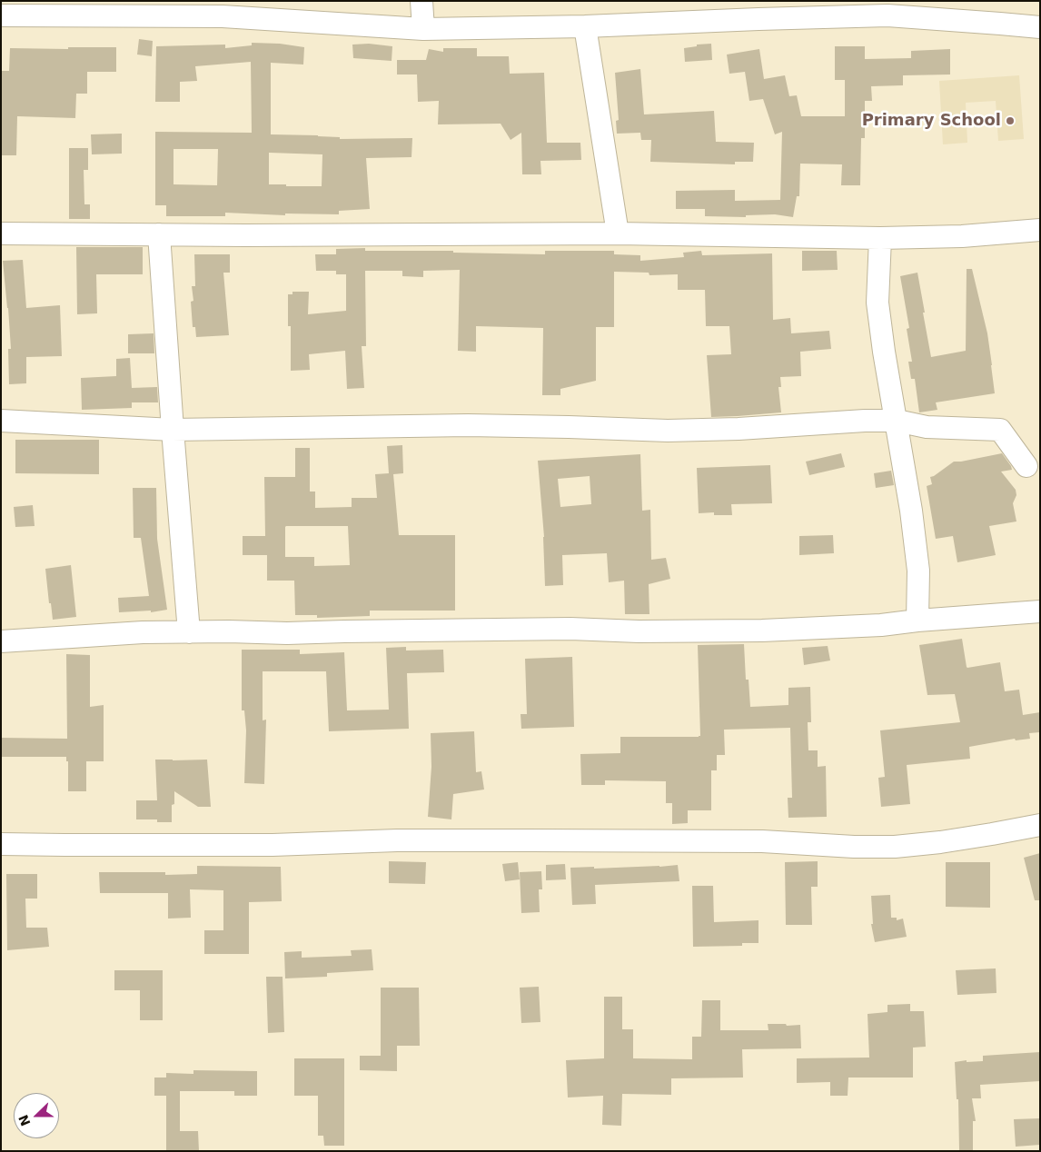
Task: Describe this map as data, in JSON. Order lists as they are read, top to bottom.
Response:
{
  "places": ["Primary School"],
  "north": "left"
}
